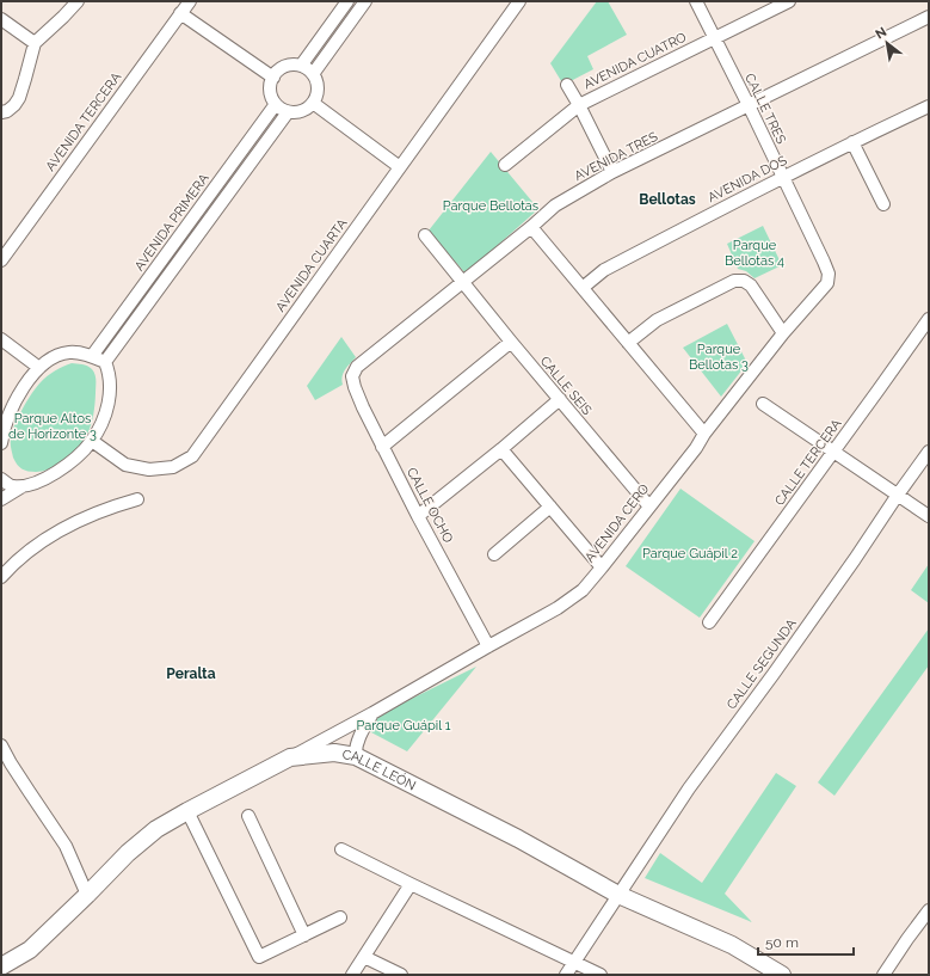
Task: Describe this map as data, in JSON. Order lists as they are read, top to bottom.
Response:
{
  "streets": {
    "main road": ["CALLE LEÓN"],
    "street": [
      "AVENIDA CUATRO",
      "CALLE TRES",
      "AVENIDA TERCERA",
      "AVENIDA TRES",
      "AVENIDA DOS",
      "AVENIDA PRIMERA",
      "AVENIDA CUARTA",
      "CALLE SEIS",
      "CALLE TERCERA",
      "CALLE OCHO",
      "AVENIDA CERO",
      "CALLE SEGUNDA"
    ]
  },
  "crossings": [
    ["AVENIDA CUATRO", "CALLE TRES"],
    ["CALLE TRES", "AVENIDA TRES"],
    ["CALLE TRES", "AVENIDA DOS"],
    ["CALLE TRES", "AVENIDA CERO"],
    ["AVENIDA TRES", "CALLE SEIS"],
    ["AVENIDA TRES", "CALLE OCHO"],
    ["CALLE SEIS", "AVENIDA CERO"],
    ["CALLE OCHO", "AVENIDA CERO"],
    ["AVENIDA CERO", "CALLE LEÓN"],
    ["CALLE SEGUNDA", "CALLE LEÓN"]
  ],
  "districts": ["Bellotas", "Peralta"],
  "parks": [
    "Parque Bellotas",
    "Parque Bellotas 4",
    "Parque Bellotas 3",
    "Parque Altos de Horizonte 3",
    "Parque Guápil 2",
    "Parque Guápil 1"
  ],
  "scale_bar": "50 m",
  "north": "top left"
}
